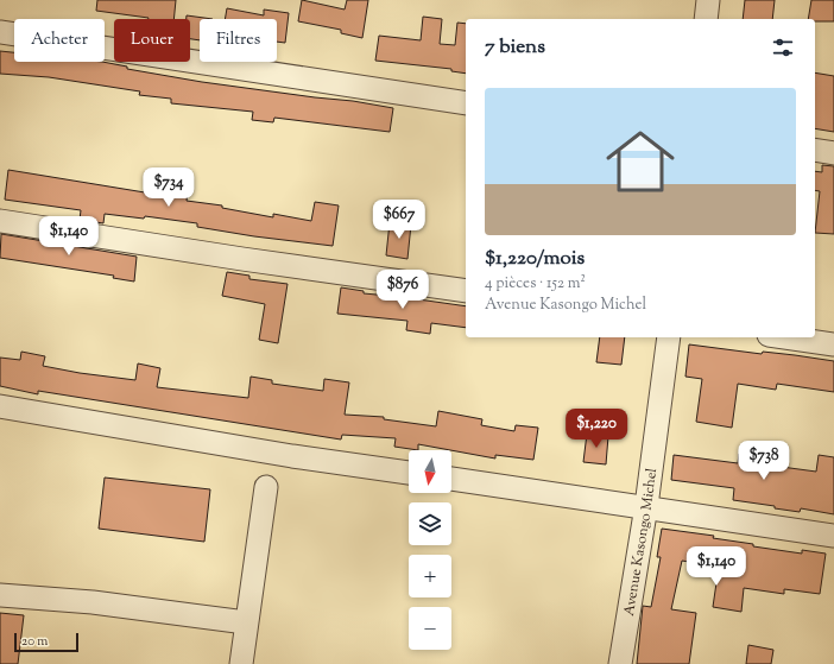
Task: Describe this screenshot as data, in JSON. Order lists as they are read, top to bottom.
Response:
{
  "streets": {
    "street": ["Avenue Kasongo Michel"]
  },
  "scale_bar": "20 m",
  "north": "bottom",
  "page": {
    "chip": ["Acheter", "Louer", "Filtres"],
    "heading": "7 biens",
    "list": [
      {
        "name": "$1,220/mois",
        "note": "4 pièces · 152 m² · Avenue Kasongo Michel"
      }
    ],
    "price": [
      "$734",
      "$667",
      "$1,140",
      "$876",
      "$1,220",
      "$738",
      "$1,140"
    ],
    "map_buttons": ["+", "−"],
    "scale": "20 m"
  }
}
